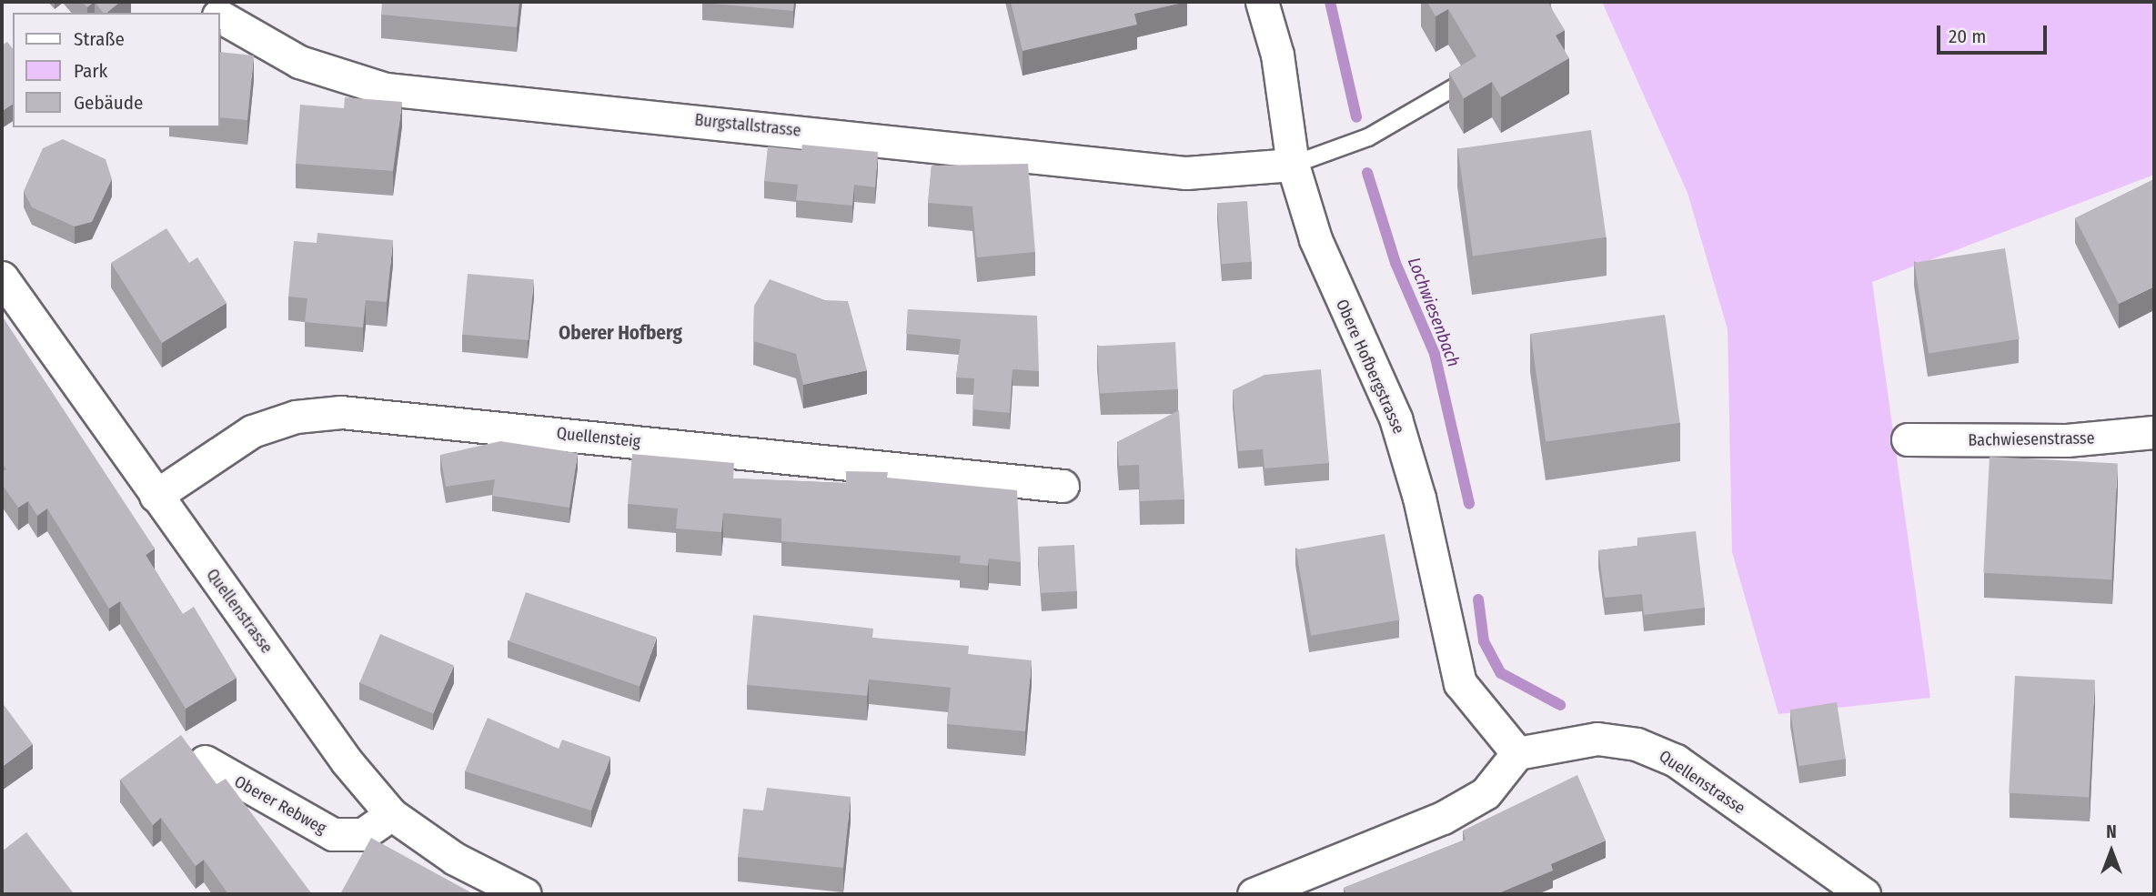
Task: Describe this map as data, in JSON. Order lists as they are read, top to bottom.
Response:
{
  "streets": {
    "street": [
      "Burgstallstrasse",
      "Obere Hofbergstrasse",
      "Quellensteig",
      "Bachwiesenstrasse",
      "Quellenstrasse",
      "Oberer Rebweg"
    ]
  },
  "crossings": [
    ["Burgstallstrasse", "Obere Hofbergstrasse"],
    ["Obere Hofbergstrasse", "Quellenstrasse"],
    ["Quellensteig", "Quellenstrasse"],
    ["Quellenstrasse", "Oberer Rebweg"]
  ],
  "districts": ["Oberer Hofberg"],
  "water": ["Lochwiesenbach"],
  "legend": ["Straße", "Park", "Gebäude"],
  "scale_bar": "20 m",
  "north": "top"
}
